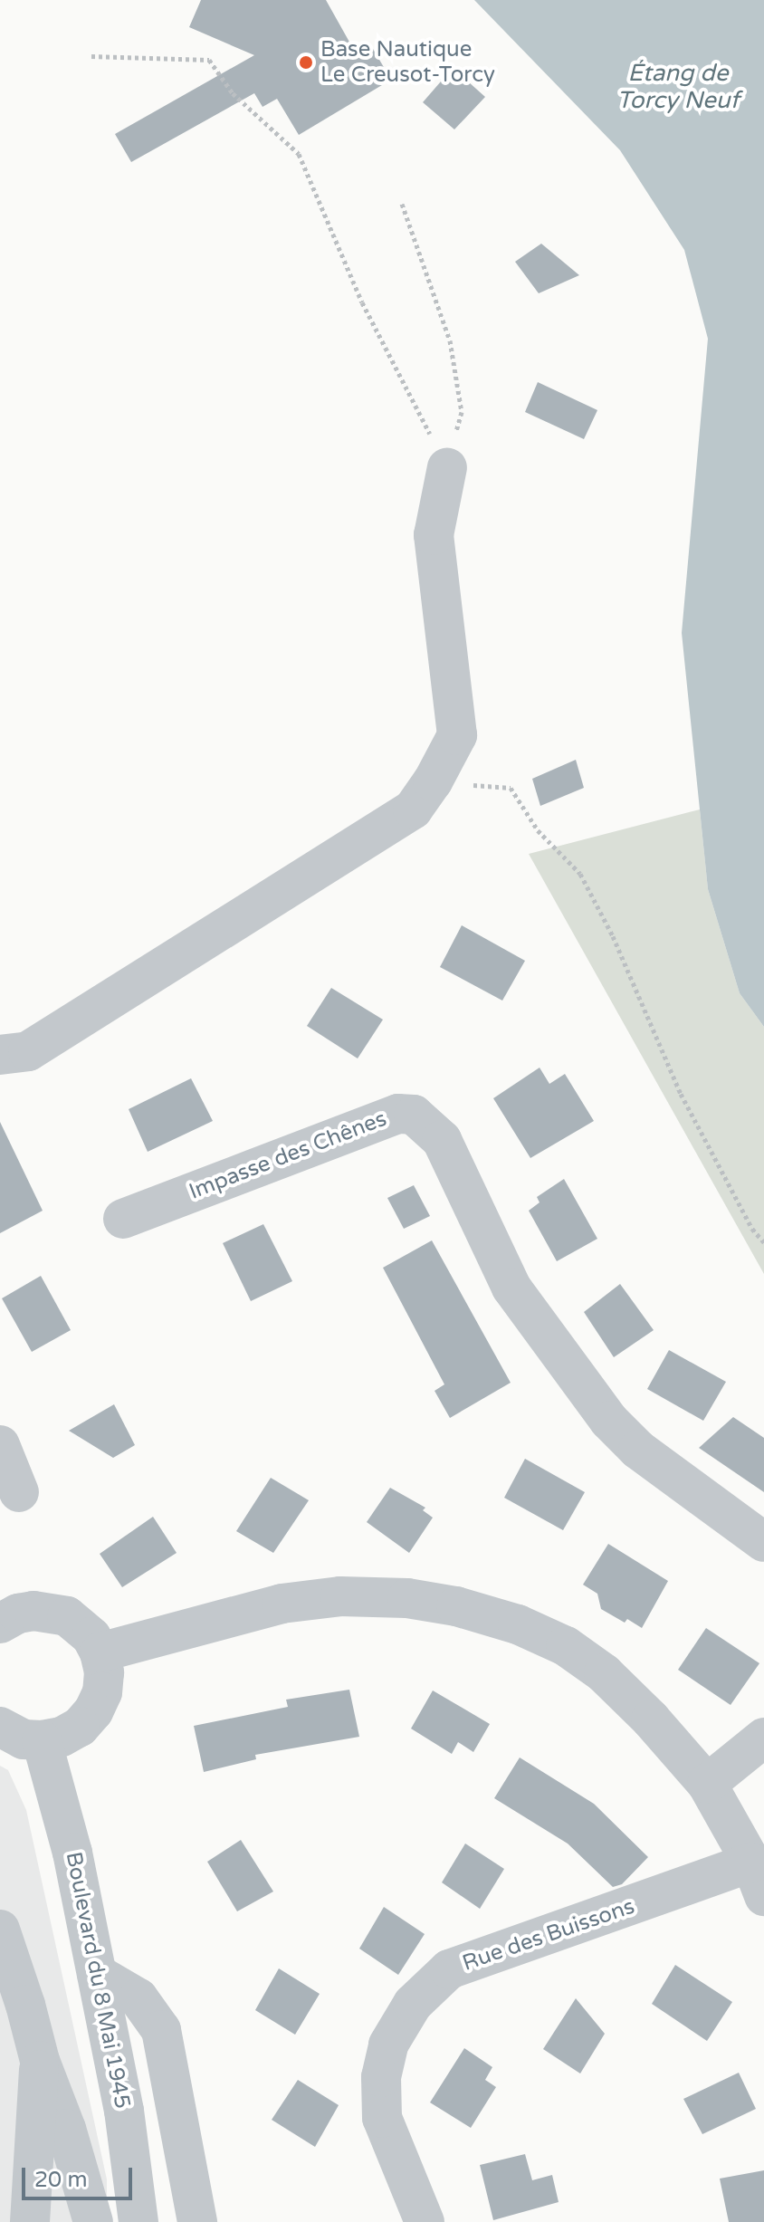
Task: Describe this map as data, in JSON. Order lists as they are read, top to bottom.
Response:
{
  "streets": {
    "street": ["Impasse des Chênes", "Rue des Buissons", "Boulevard du 8 Mai 1945"]
  },
  "water": ["Étang de Torcy Neuf"],
  "places": ["Base Nautique Le Creusot-Torcy"],
  "scale_bar": "20 m"
}
